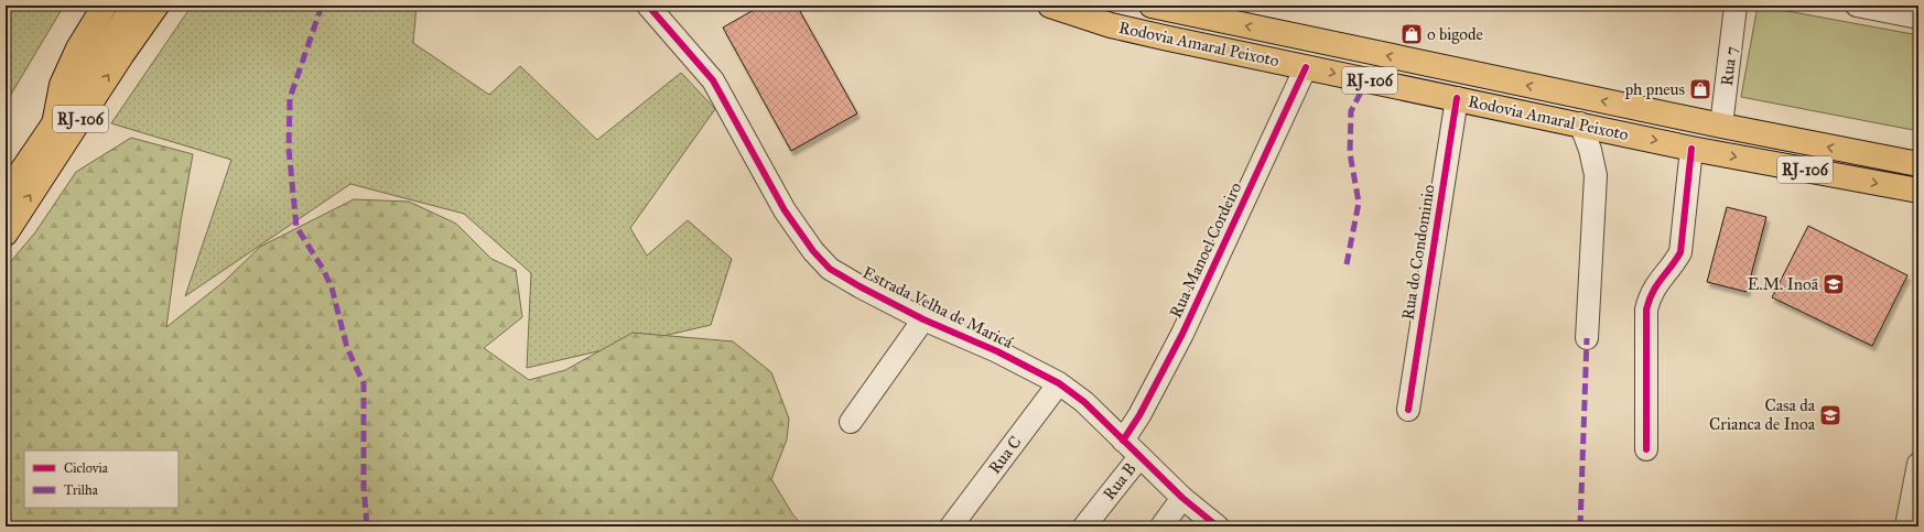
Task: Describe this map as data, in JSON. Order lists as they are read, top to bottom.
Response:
{
  "streets": {
    "main road": ["Rodovia Amaral Peixoto", "RJ-106"],
    "street": [
      "Rua 7",
      "Rua Manoel Cordeiro",
      "Rua do Condominio",
      "Estrada Velha de Maricá",
      "Rua C",
      "Rua B"
    ]
  },
  "crossings": [
    ["Rodovia Amaral Peixoto", "Rua 7"],
    ["Rodovia Amaral Peixoto", "Rua Manoel Cordeiro"],
    ["Rodovia Amaral Peixoto", "Rua do Condominio"],
    ["Rua Manoel Cordeiro", "Estrada Velha de Maricá"],
    ["Estrada Velha de Maricá", "Rua C"],
    ["Estrada Velha de Maricá", "Rua B"]
  ],
  "places": {
    "shop": ["o bigode", "ph pneus"],
    "school or university": ["E.M. Inoã", "Casa da Crianca de Inoa"]
  },
  "legend": ["Ciclovia", "Trilha"]
}
